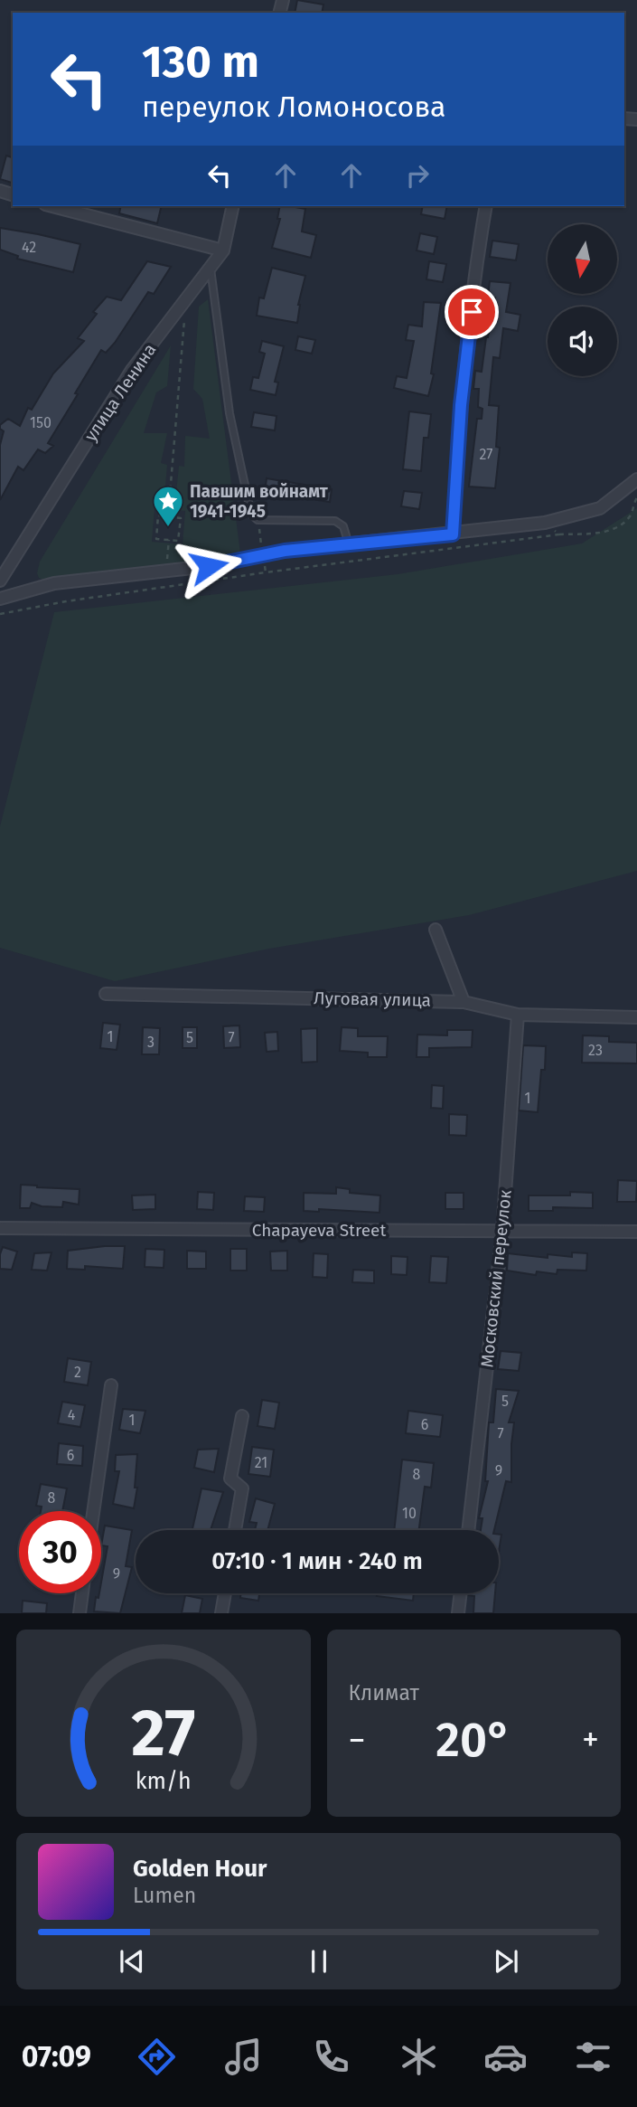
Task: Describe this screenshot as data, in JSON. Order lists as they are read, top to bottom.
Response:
{
  "streets": {
    "street": [
      "улица Ленина",
      "Луговая улица",
      "Chapayeva Street",
      "Московский переулок"
    ]
  },
  "crossings": [
    ["Луговая улица", "Московский переулок"],
    ["Chapayeva Street", "Московский переулок"]
  ],
  "places": {
    "place": ["Павшим войнамт 1941-1945"]
  },
  "house_numbers": [
    "42",
    "150",
    "27",
    "1",
    "5",
    "7",
    "3",
    "23",
    "1",
    "2",
    "5",
    "4",
    "1",
    "6",
    "7",
    "6",
    "21",
    "9",
    "8",
    "8",
    "10",
    "9"
  ],
  "north": "bottom",
  "page": {
    "turn": ["130 m", "переулок Ломоносова"],
    "limit": "30",
    "trip": "07:10 · 1 мин · 240 m",
    "tile": "Климат",
    "heat": ["−", "20°", "+"],
    "song": ["Golden Hour", "Lumen"],
    "tabs": "07:09",
    "gauge": ["27", "km/h"]
  }
}
